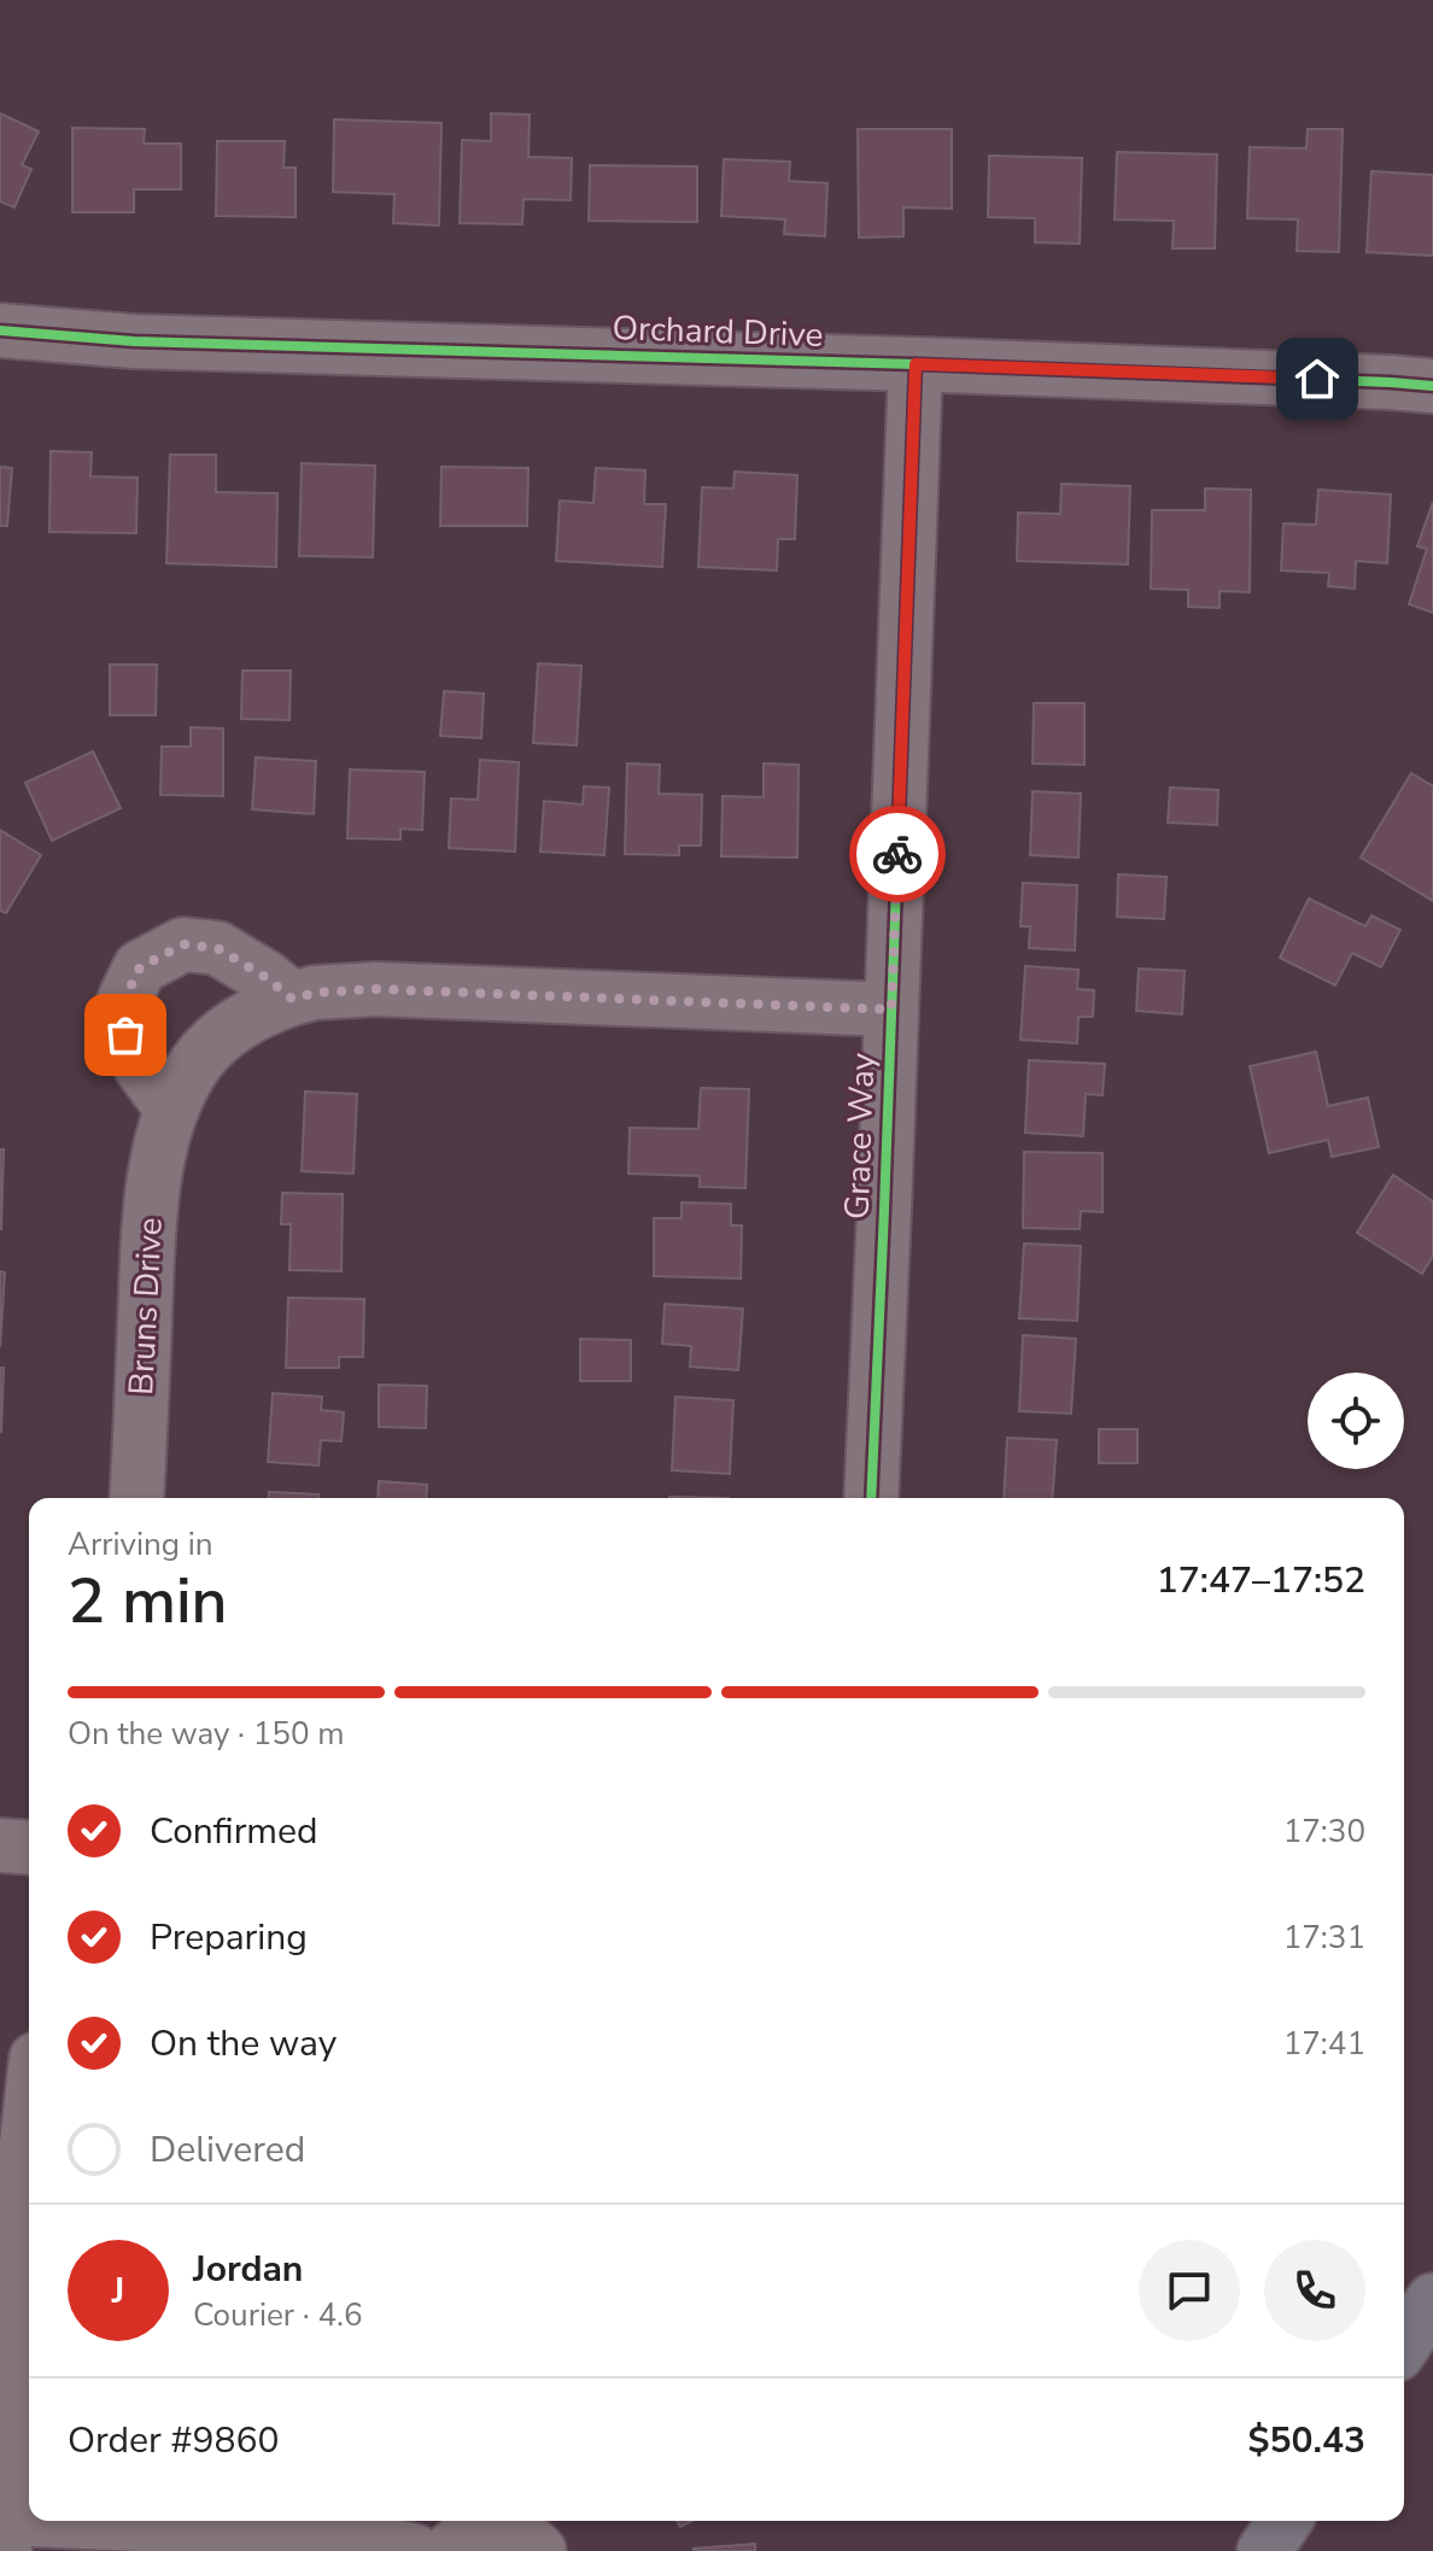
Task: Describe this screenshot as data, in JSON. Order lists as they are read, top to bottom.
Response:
{
  "streets": {
    "street": ["Orchard Drive", "Grace Way", "Bruns Drive"]
  },
  "crossings": [
    ["Orchard Drive", "Grace Way"],
    ["Grace Way", "Bruns Drive"]
  ],
  "page": {
    "heading": ["2 min", "Arriving in", "17:47–17:52"],
    "panel": [
      "Jordan",
      "Courier · 4.6",
      "Order #9860",
      "$50.43"
    ],
    "bar": "On the way · 150 m",
    "list": [
      ["Confirmed", "17:30"],
      ["Preparing", "17:31"],
      ["On the way", "17:41"],
      "Delivered"
    ],
    "round": "J"
  }
}
